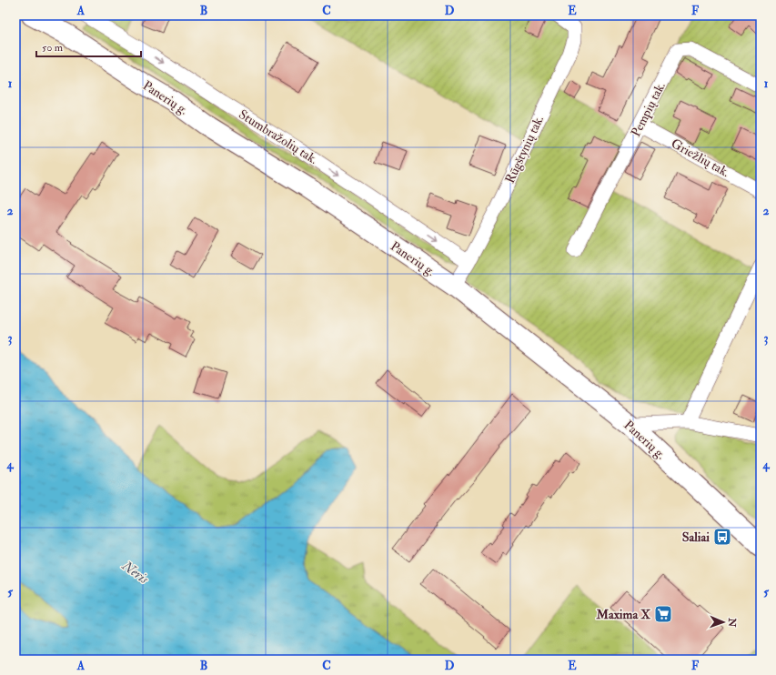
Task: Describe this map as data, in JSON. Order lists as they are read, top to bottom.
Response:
{
  "streets": {
    "main road": ["Panerių g."],
    "street": [
      "Pempių tak.",
      "Stumbražolių tak.",
      "Rūgštynių tak.",
      "Griežlių tak."
    ]
  },
  "crossings": [
    ["Panerių g.", "Rūgštynių tak."],
    ["Pempių tak.", "Griežlių tak."],
    ["Stumbražolių tak.", "Rūgštynių tak."]
  ],
  "one_way": ["Stumbražolių tak."],
  "water": ["Neris"],
  "places": {
    "bus stop": ["Saliai"],
    "supermarket": ["Maxima X"]
  },
  "scale_bar": "50 m",
  "north": "right",
  "grid": {
    "columns": [
      "A",
      "B",
      "C",
      "D",
      "E",
      "F"
    ],
    "rows": [
      "1",
      "2",
      "3",
      "4",
      "5"
    ]
  }
}
